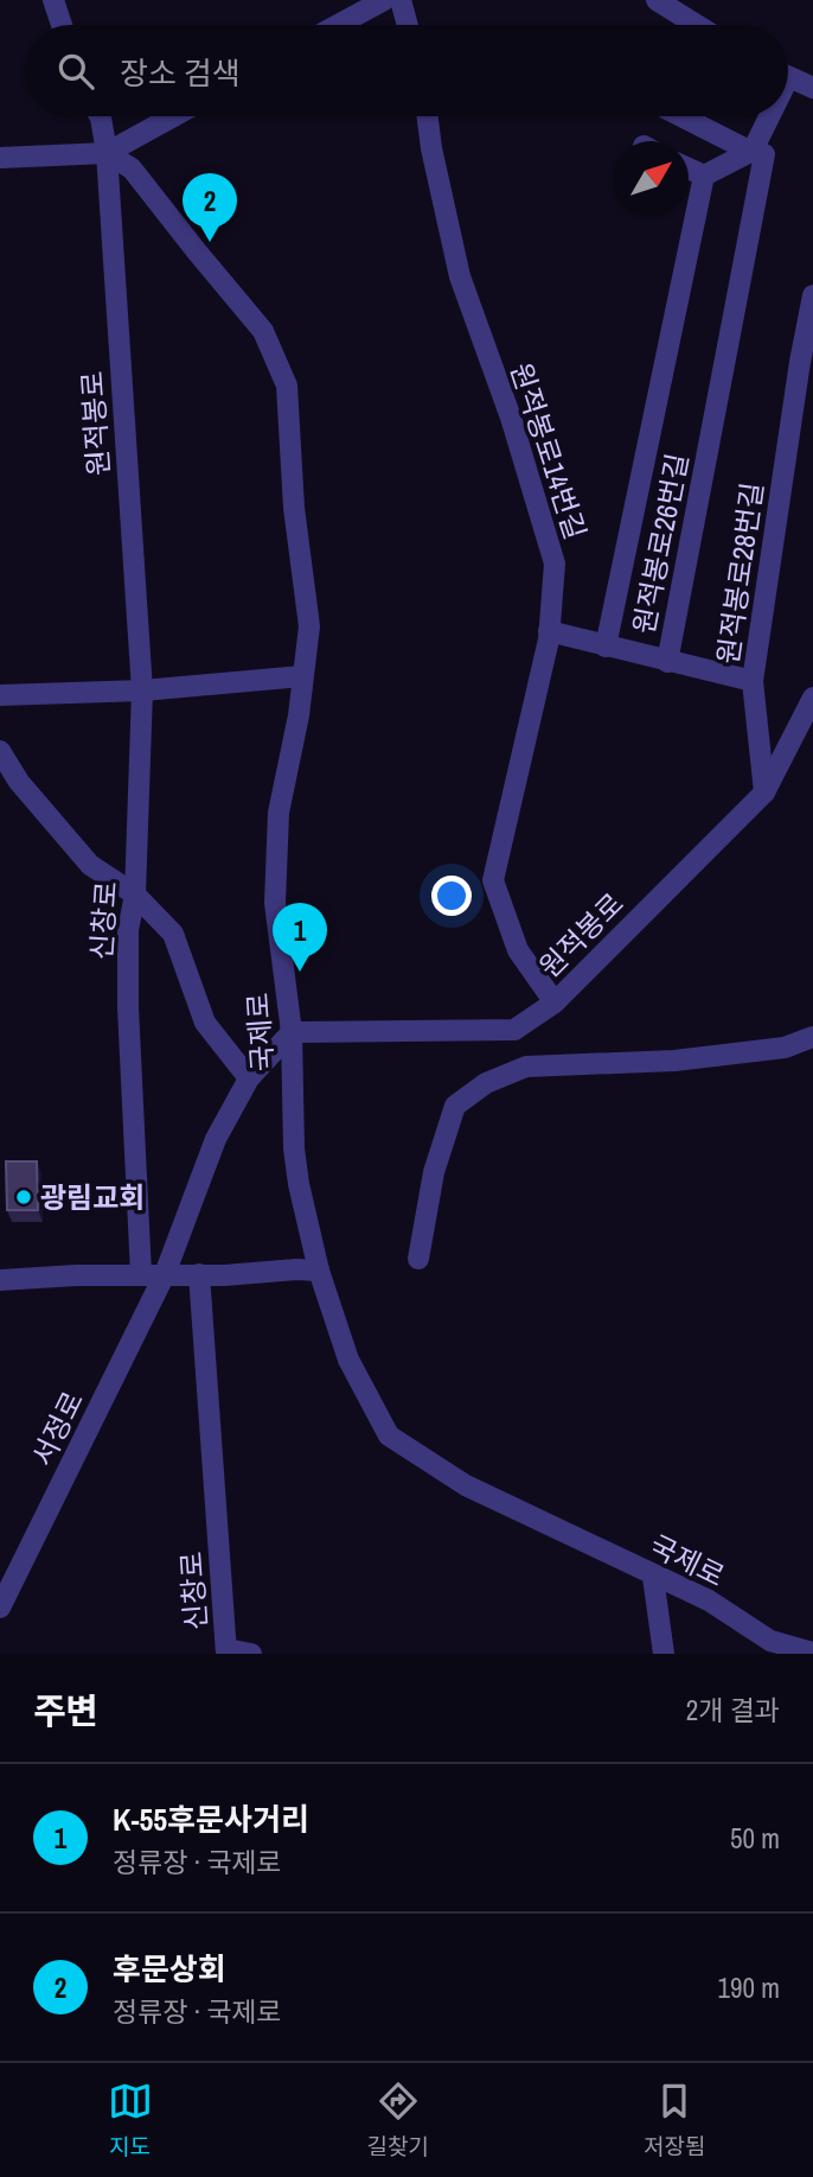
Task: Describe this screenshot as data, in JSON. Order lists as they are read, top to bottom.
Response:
{
  "streets": {
    "street": [
      "원적봉로",
      "원적봉로14번길",
      "원적봉로26번길",
      "원적봉로28번길",
      "신창로",
      "국제로",
      "서정로"
    ]
  },
  "crossings": [
    ["원적봉로", "원적봉로14번길"],
    ["원적봉로", "원적봉로28번길"],
    ["원적봉로", "신창로"],
    ["원적봉로", "국제로"]
  ],
  "places": ["광림교회"],
  "north": "top right",
  "page": {
    "search": "장소 검색",
    "pins": ["2", "1"],
    "heading": ["주변", "2개 결과"],
    "list": [
      {
        "mark": "1",
        "name": "K-55후문사거리",
        "note": "정류장 · 국제로",
        "value": "50 m"
      },
      {
        "mark": "2",
        "name": "후문상회",
        "note": "정류장 · 국제로",
        "value": "190 m"
      }
    ],
    "nav": ["지도", "길찾기", "저장됨"]
  }
}
